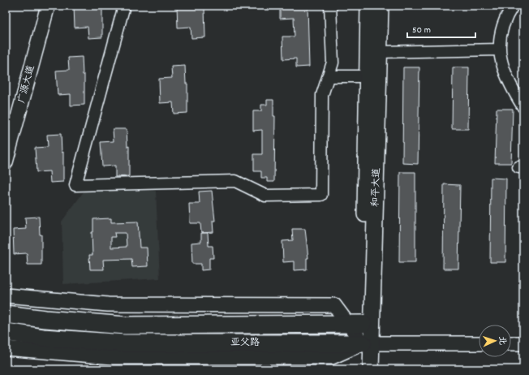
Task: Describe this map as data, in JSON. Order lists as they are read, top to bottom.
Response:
{
  "streets": {
    "main road": ["和平大道", "亚父路"],
    "street": ["广源大道"]
  },
  "crossings": [
    ["和平大道", "亚父路"]
  ],
  "scale_bar": "50 m",
  "north": "right"
}
